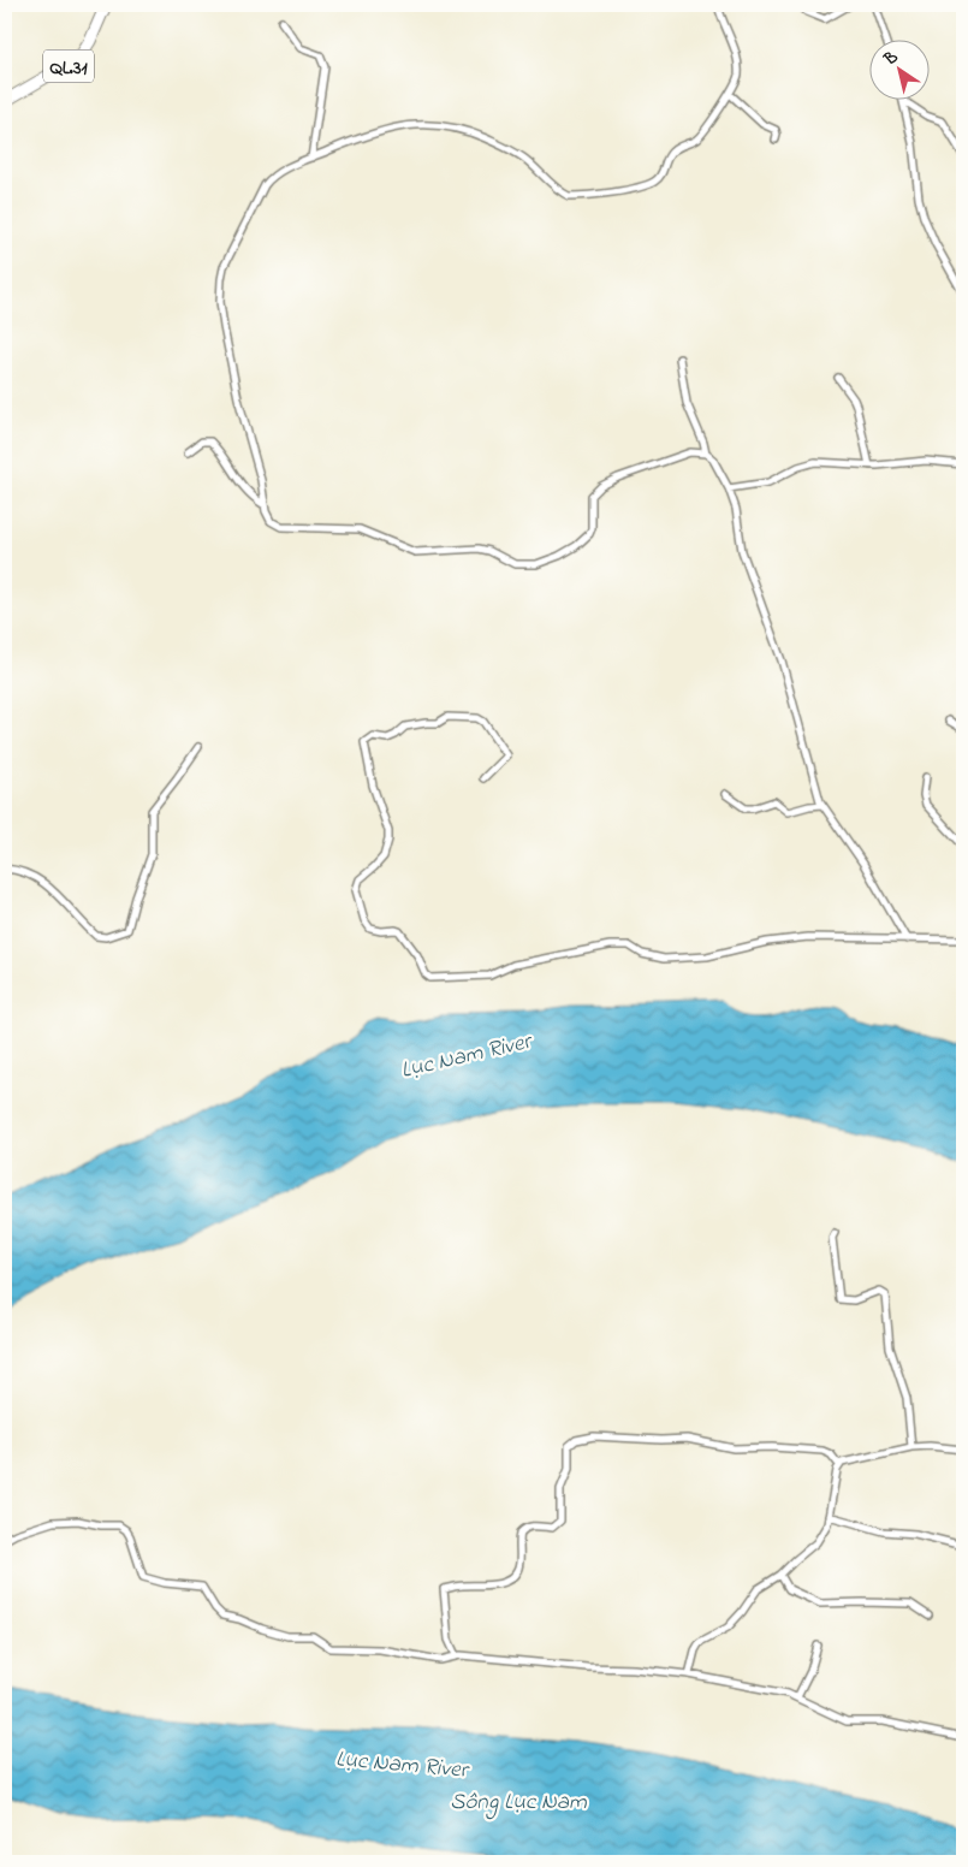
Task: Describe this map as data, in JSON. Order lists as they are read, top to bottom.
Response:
{
  "streets": {
    "highway": ["QL.31"]
  },
  "water": ["Lục Nam River", "Sông Lục Nam"],
  "north": "top left"
}
